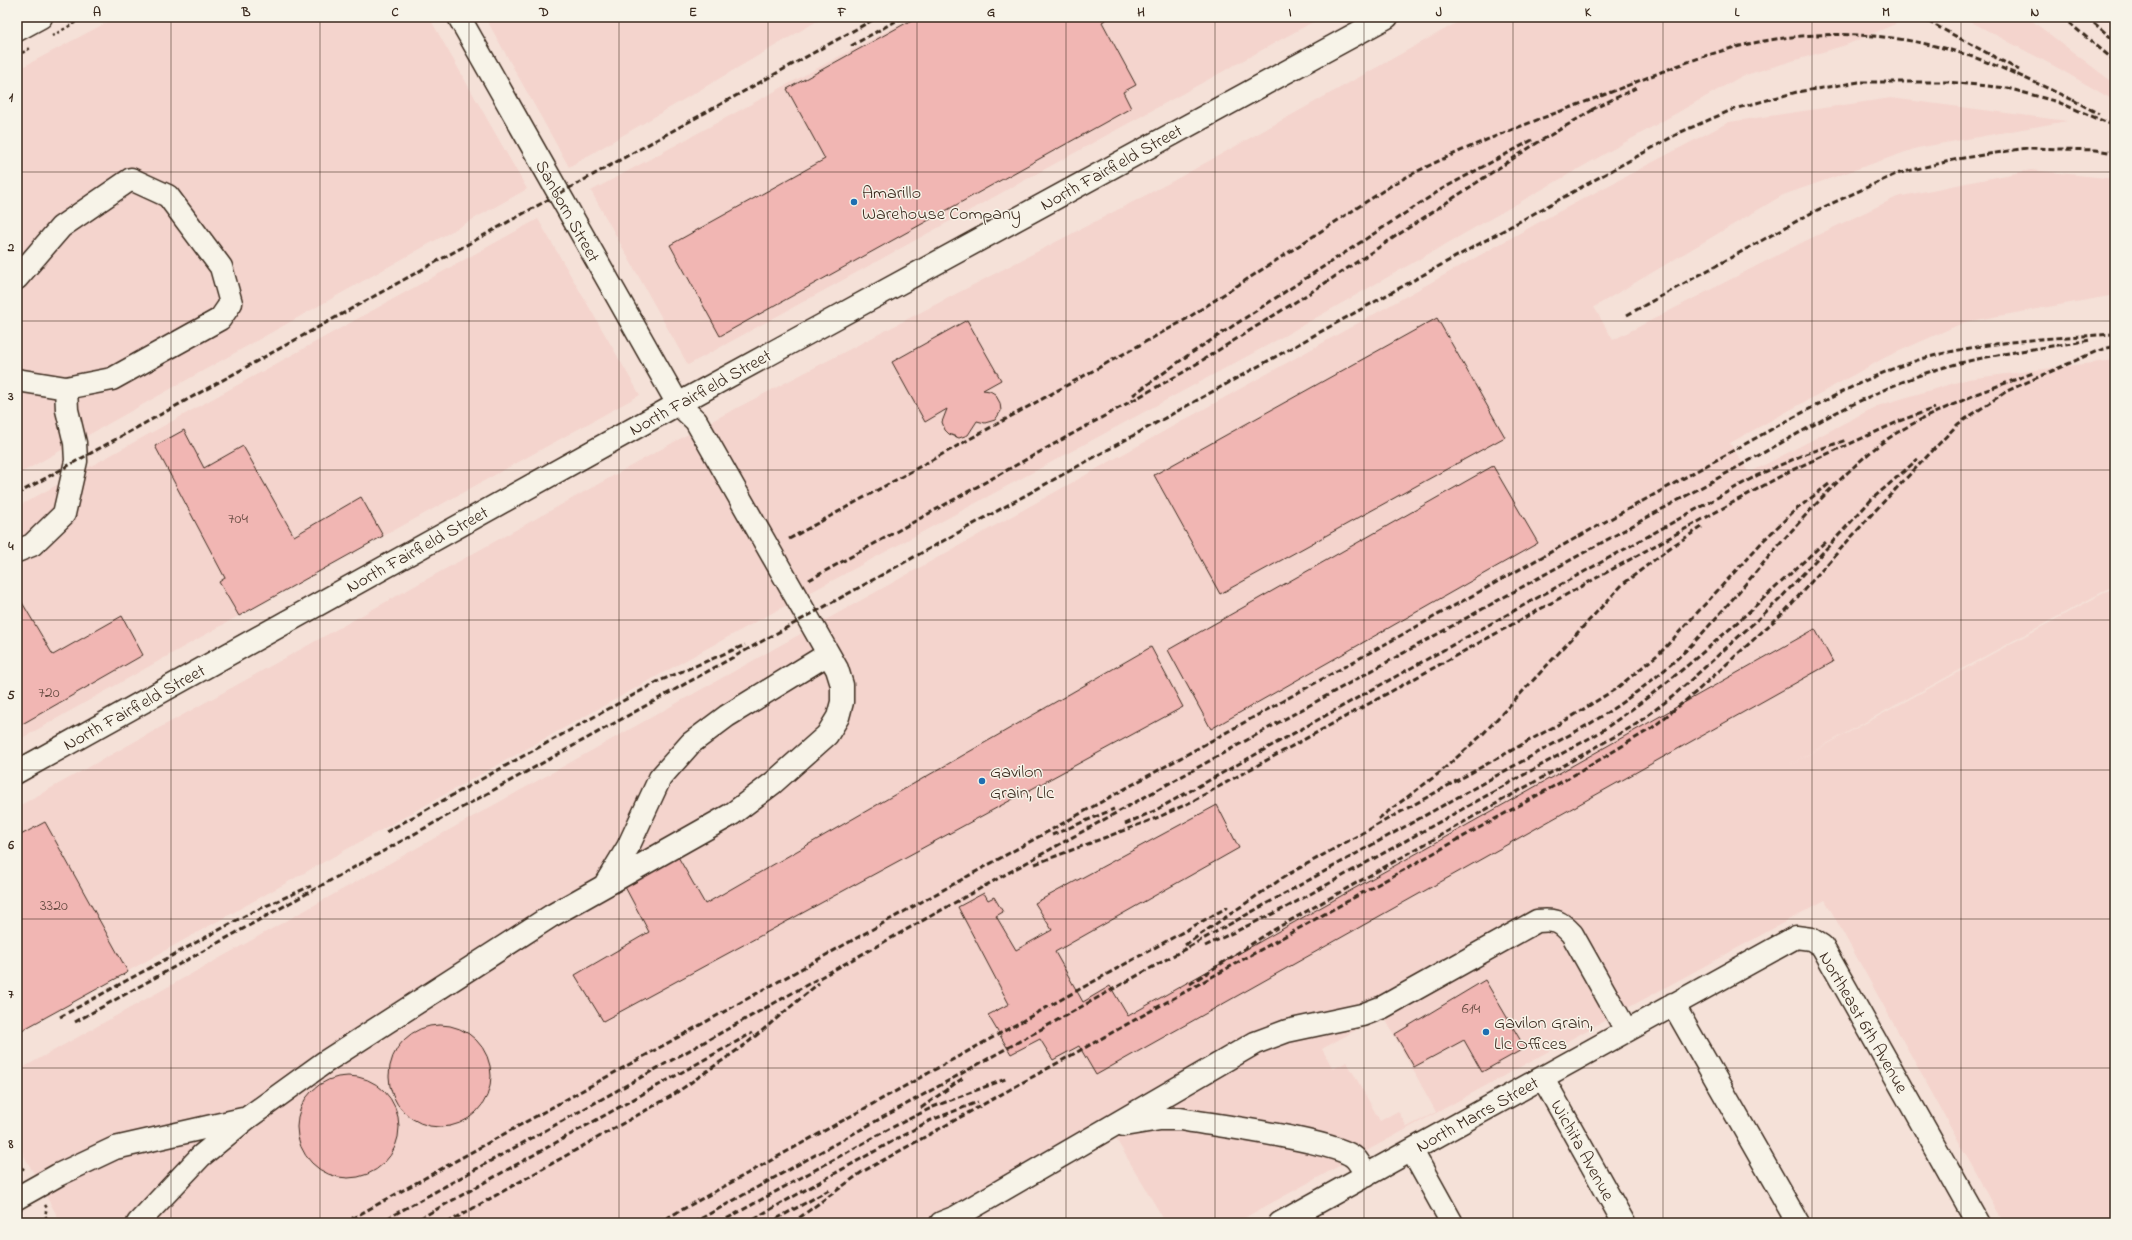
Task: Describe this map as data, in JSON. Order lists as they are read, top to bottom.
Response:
{
  "streets": {
    "street": [
      "North Fairfield Street",
      "Sanborn Street",
      "Northeast 6th Avenue",
      "North Marrs Street",
      "Wichita Avenue"
    ]
  },
  "crossings": [
    ["North Fairfield Street", "Sanborn Street"],
    ["Northeast 6th Avenue", "North Marrs Street"],
    ["North Marrs Street", "Wichita Avenue"]
  ],
  "places": ["Amarillo Warehouse Company", "Gavilon Grain, Llc", "Gavilon Grain, Llc Offices"],
  "house_numbers": [
    "704",
    "720",
    "3320",
    "614"
  ],
  "grid": {
    "columns": [
      "A",
      "B",
      "C",
      "D",
      "E",
      "F",
      "G",
      "H",
      "I",
      "J",
      "K",
      "L",
      "M",
      "N"
    ],
    "rows": [
      "1",
      "2",
      "3",
      "4",
      "5",
      "6",
      "7",
      "8"
    ]
  }
}
